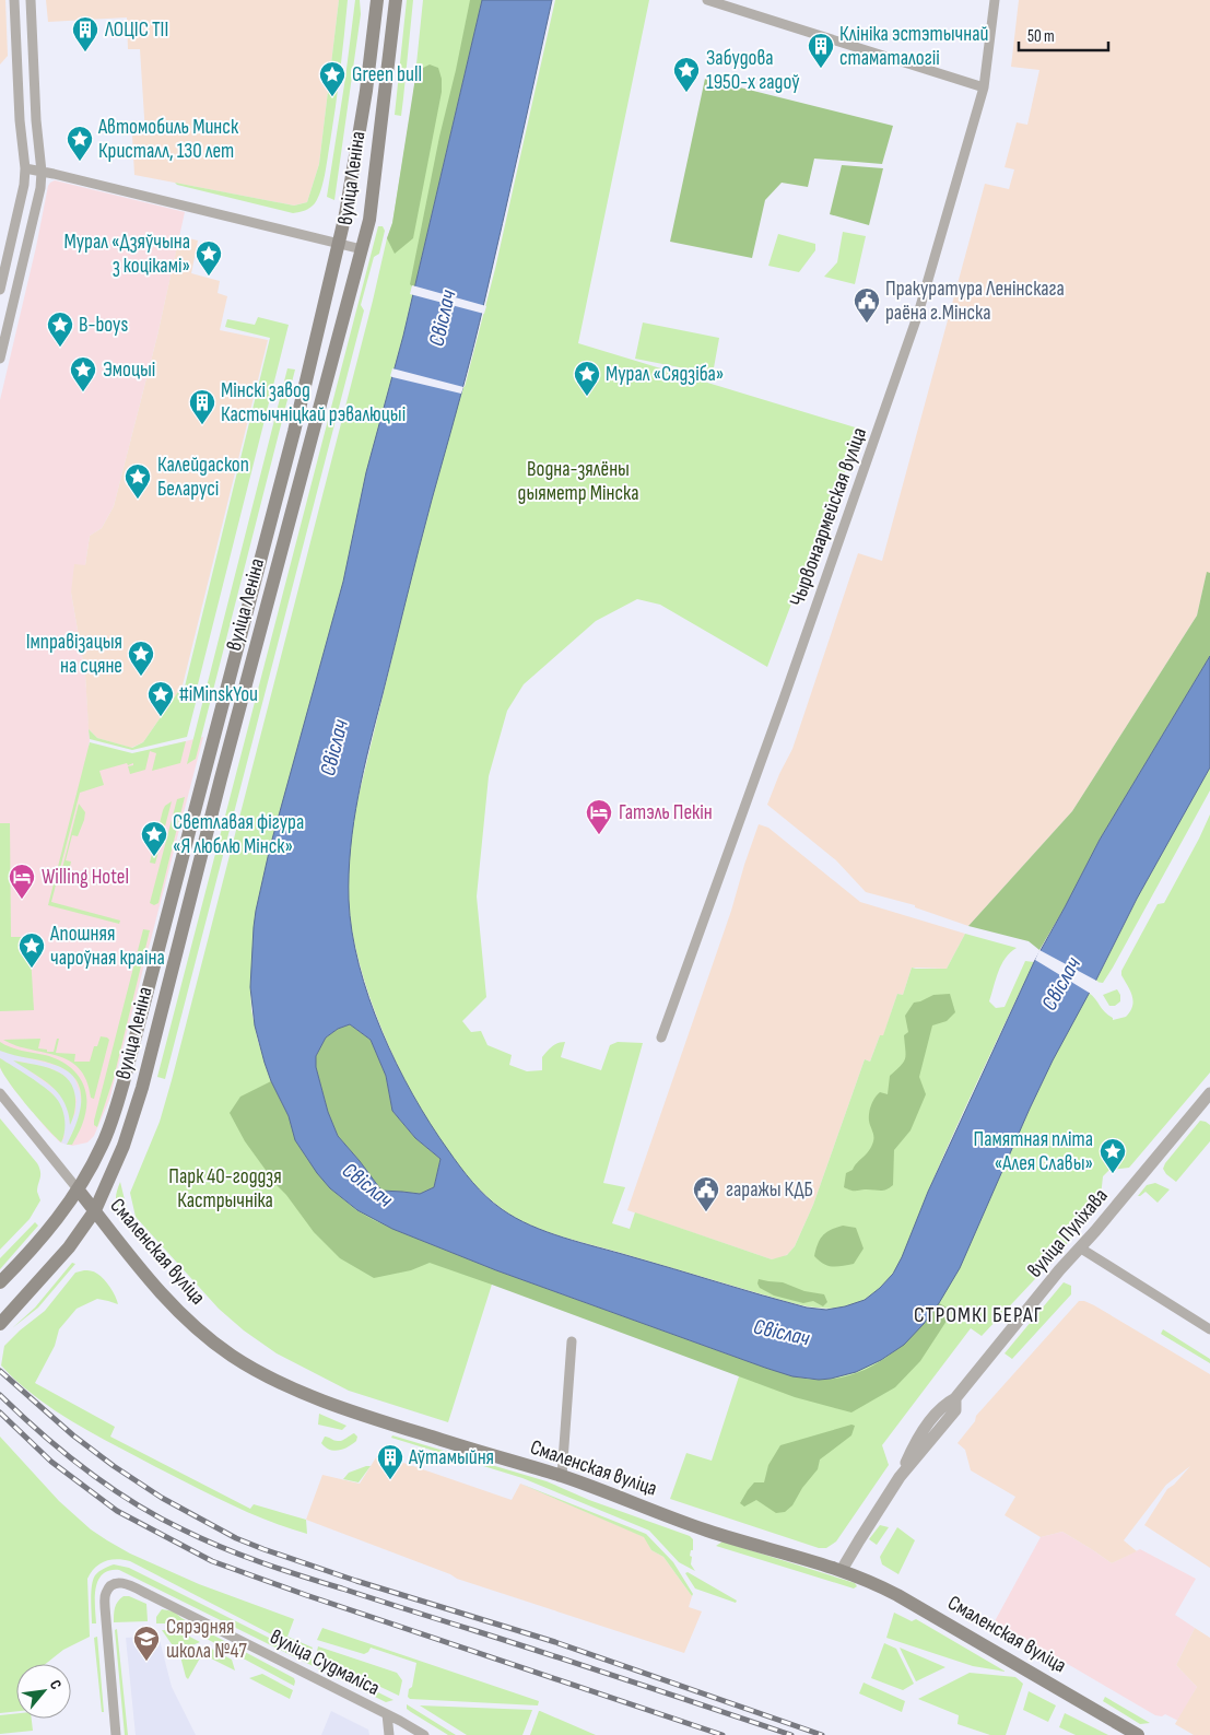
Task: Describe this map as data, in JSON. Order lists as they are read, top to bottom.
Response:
{
  "streets": {
    "main road": ["вуліца Леніна", "Смаленская вуліца"],
    "street": ["Чырвонаармейская вуліца", "вуліца Пуліхава", "вуліца Судмаліса"]
  },
  "crossings": [
    ["вуліца Леніна", "Смаленская вуліца"],
    ["вуліца Пуліхава", "Смаленская вуліца"]
  ],
  "districts": ["СТРОМКІ БЕРАГ"],
  "water": ["Свіслач"],
  "parks": ["Водна-зялёны дыяметр Мінска", "Парк 40-годдзя Кастрычніка"],
  "places": {
    "building": [
      "ЛОЦIС ТII",
      "Клініка эстэтычнай стаматалогіі",
      "Мінскі завод Кастычніцкай рэвалюцыі",
      "Аўтамыйня"
    ],
    "place": [
      "Забудова 1950-х гадоў",
      "Green bull",
      "Автомобиль Минск Кристалл, 130 лет",
      "Мурал «Дзяўчына з коцікамі»",
      "B-boys",
      "Эмоцыі",
      "Мурал «Сядзіба»",
      "Калейдаскоп Беларусі",
      "Імправізацыя на сцяне",
      "#iMinskYou",
      "Светлавая фігура «Я люблю Мінск»",
      "Апошняя чароўная краіна",
      "Памятная пліта «Алея Славы»"
    ],
    "public building": ["Пракуратура Ленінскага раёна г.Мінска", "гаражы КДБ"],
    "hotel": ["Гатэль Пекін", "Willing Hotel"],
    "school or university": ["Сярэдняя школа №47"]
  },
  "scale_bar": "50 m",
  "north": "top right"
}
